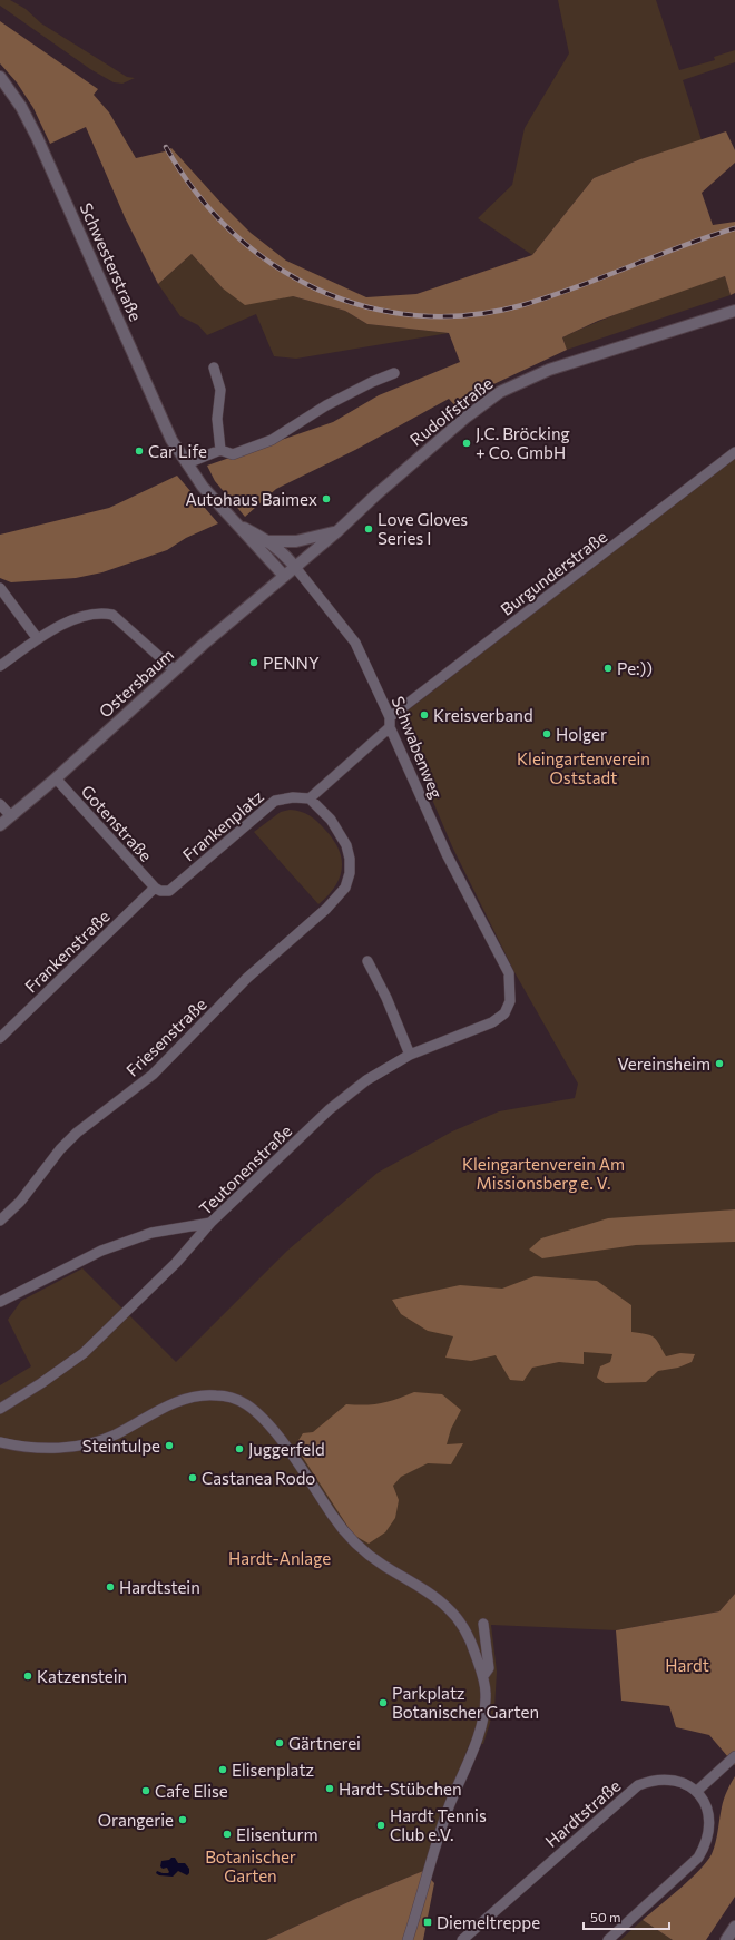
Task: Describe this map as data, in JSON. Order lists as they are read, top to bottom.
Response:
{
  "streets": {
    "street": [
      "Schwesterstraße",
      "Rudolfstraße",
      "Burgunderstraße",
      "Ostersbaum",
      "Schwabenweg",
      "Gotenstraße",
      "Frankenplatz",
      "Frankenstraße",
      "Friesenstraße",
      "Teutonenstraße",
      "Hardtstraße"
    ]
  },
  "crossings": [
    ["Schwesterstraße", "Rudolfstraße"],
    ["Schwesterstraße", "Ostersbaum"],
    ["Schwesterstraße", "Schwabenweg"],
    ["Rudolfstraße", "Ostersbaum"],
    ["Rudolfstraße", "Schwabenweg"],
    ["Burgunderstraße", "Schwabenweg"],
    ["Burgunderstraße", "Frankenplatz"],
    ["Burgunderstraße", "Friesenstraße"],
    ["Ostersbaum", "Schwabenweg"],
    ["Ostersbaum", "Gotenstraße"],
    ["Schwabenweg", "Teutonenstraße"],
    ["Gotenstraße", "Frankenplatz"],
    ["Gotenstraße", "Frankenstraße"],
    ["Frankenplatz", "Frankenstraße"],
    ["Frankenplatz", "Friesenstraße"]
  ],
  "parks": [
    "Kleingartenverein Oststadt",
    "Kleingartenverein Am Missionsberg e. V.",
    "Hardt-Anlage",
    "Hardt",
    "Botanischer Garten"
  ],
  "places": {
    "other": [
      "J.C. Bröcking + Co. GmbH",
      "Car Life",
      "Autohaus Baimex",
      "Love Gloves Series I",
      "PENNY",
      "Pe:))",
      "Kreisverband",
      "Holger",
      "Vereinsheim",
      "Steintulpe",
      "Juggerfeld",
      "Castanea Rodo",
      "Hardtstein",
      "Katzenstein",
      "Parkplatz Botanischer Garten",
      "Gärtnerei",
      "Elisenplatz",
      "Hardt-Stübchen",
      "Cafe Elise",
      "Orangerie",
      "Hardt Tennis Club e.V.",
      "Elisenturm"
    ],
    "transit": ["Diemeltreppe"]
  },
  "scale_bar": "50 m"
}
